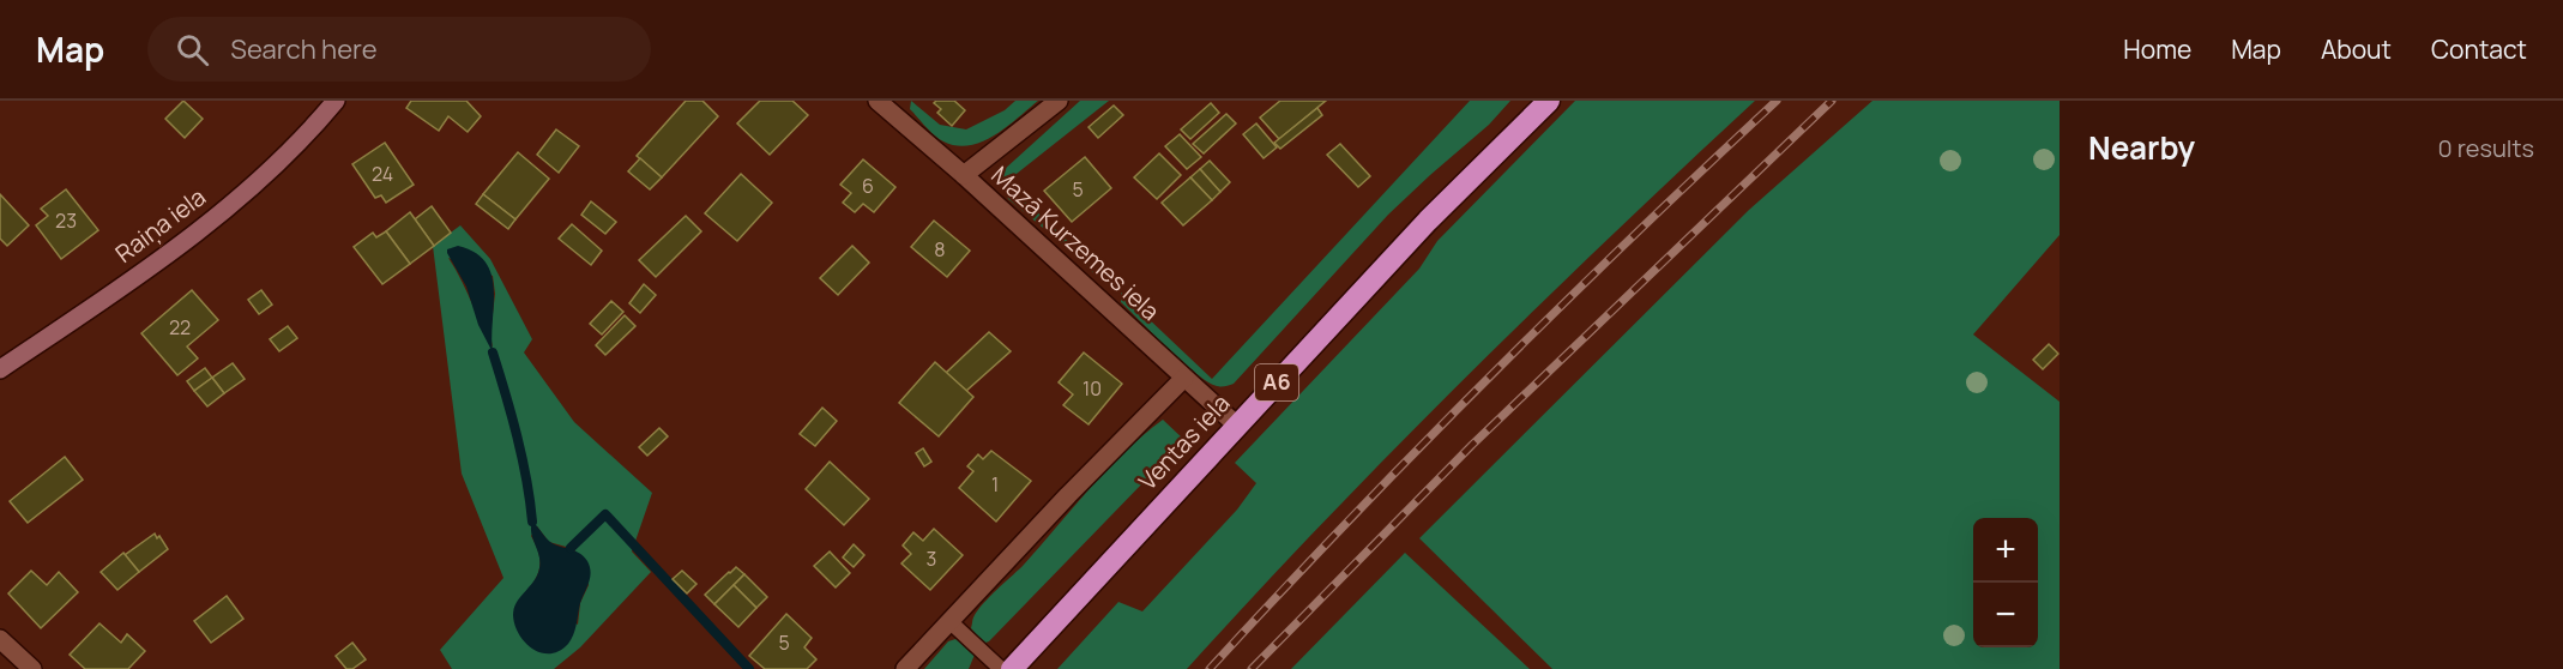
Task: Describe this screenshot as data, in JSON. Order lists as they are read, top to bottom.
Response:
{
  "streets": {
    "highway": ["A6", "Ventas iela"],
    "street": ["Raiņa iela", "Mazā Kurzemes iela"]
  },
  "crossings": [
    ["Mazā Kurzemes iela", "Ventas iela"]
  ],
  "house_numbers": [
    "24",
    "6",
    "5",
    "23",
    "8",
    "22",
    "10",
    "1",
    "3",
    "5"
  ],
  "page": {
    "header": "Map",
    "search": "Search here",
    "nav": [
      "Home",
      "Map",
      "About",
      "Contact"
    ],
    "heading": ["Nearby", "0 results"],
    "map_buttons": ["+", "−"]
  }
}
